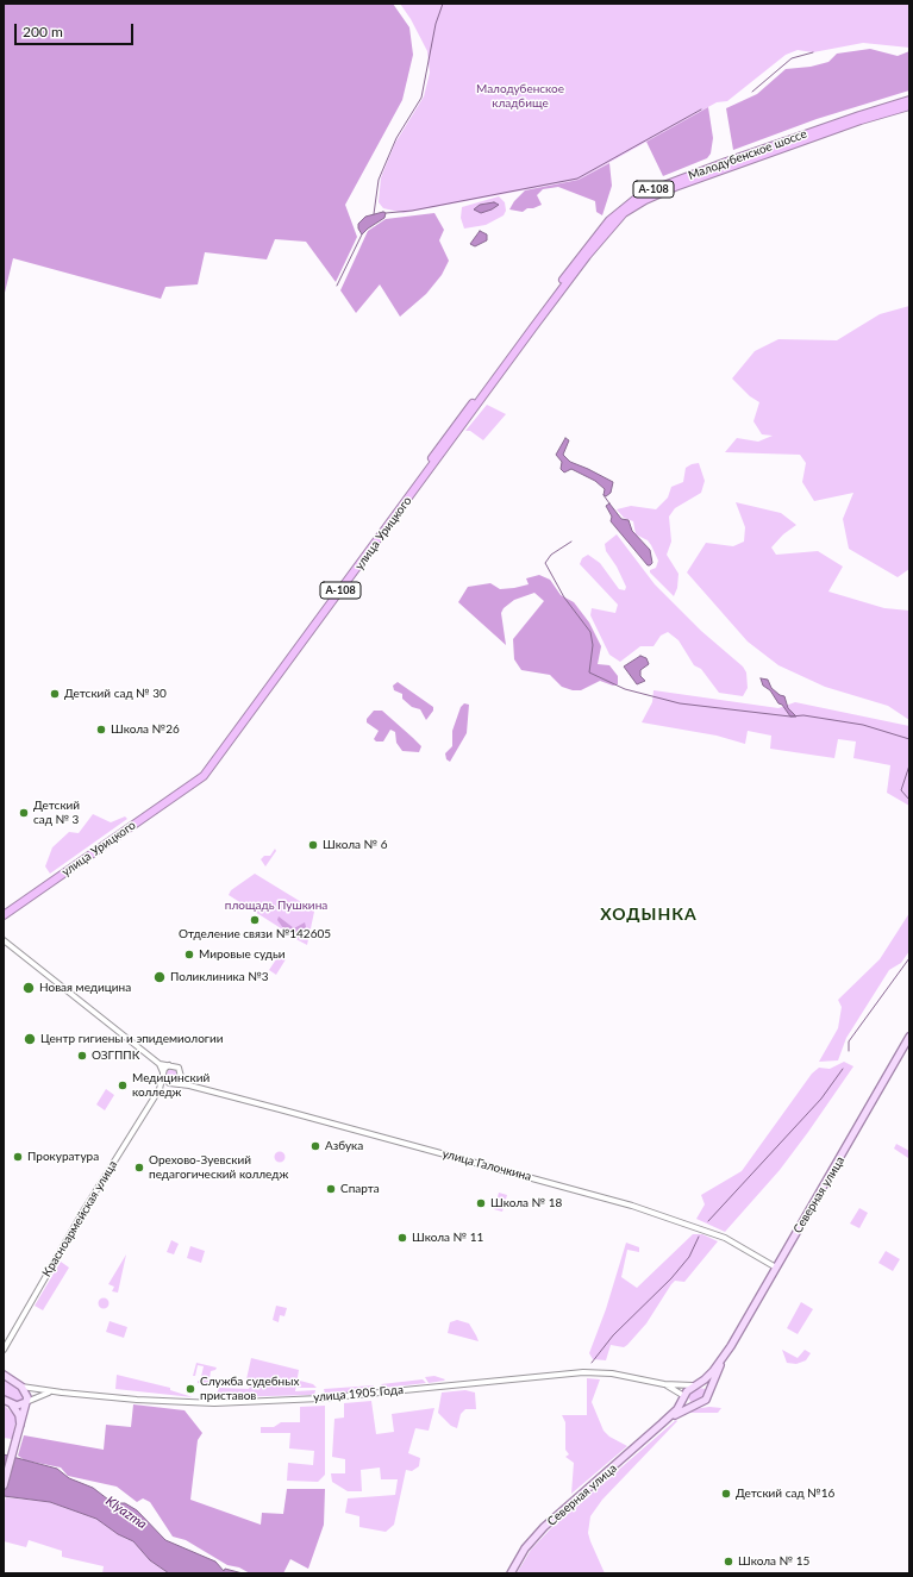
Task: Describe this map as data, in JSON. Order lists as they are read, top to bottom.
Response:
{
  "streets": {
    "highway": ["Малодубенское шоссе", "А-108", "улица Урицкого"],
    "main road": ["Северная улица"],
    "street": ["улица Галочкина", "Красноармейская улица", "улица 1905 Года"]
  },
  "crossings": [
    ["Малодубенское шоссе", "улица Урицкого"],
    ["улица Галочкина", "Северная улица"],
    ["улица Галочкина", "Красноармейская улица"],
    ["Северная улица", "улица 1905 Года"]
  ],
  "districts": ["ХОДЫНКА"],
  "water": ["Klyazma"],
  "parks": ["Малодубенское кладбище", "площадь Пушкина"],
  "places": [
    "Детский сад № 30",
    "Школа №26",
    "Детский сад № 3",
    "Школа № 6",
    "Отделение связи №142605",
    "Мировые судьи",
    "Поликлиника №3",
    "Новая медицина",
    "Центр гигиены и эпидемиологии",
    "ОЗГППК",
    "Медицинский колледж",
    "Азбука",
    "Прокуратура",
    "Орехово-Зуевский педагогический колледж",
    "Спарта",
    "Школа № 18",
    "Школа № 11",
    "Служба судебных приставов",
    "Детский сад №16",
    "Школа № 15"
  ],
  "scale_bar": "200 m"
}
